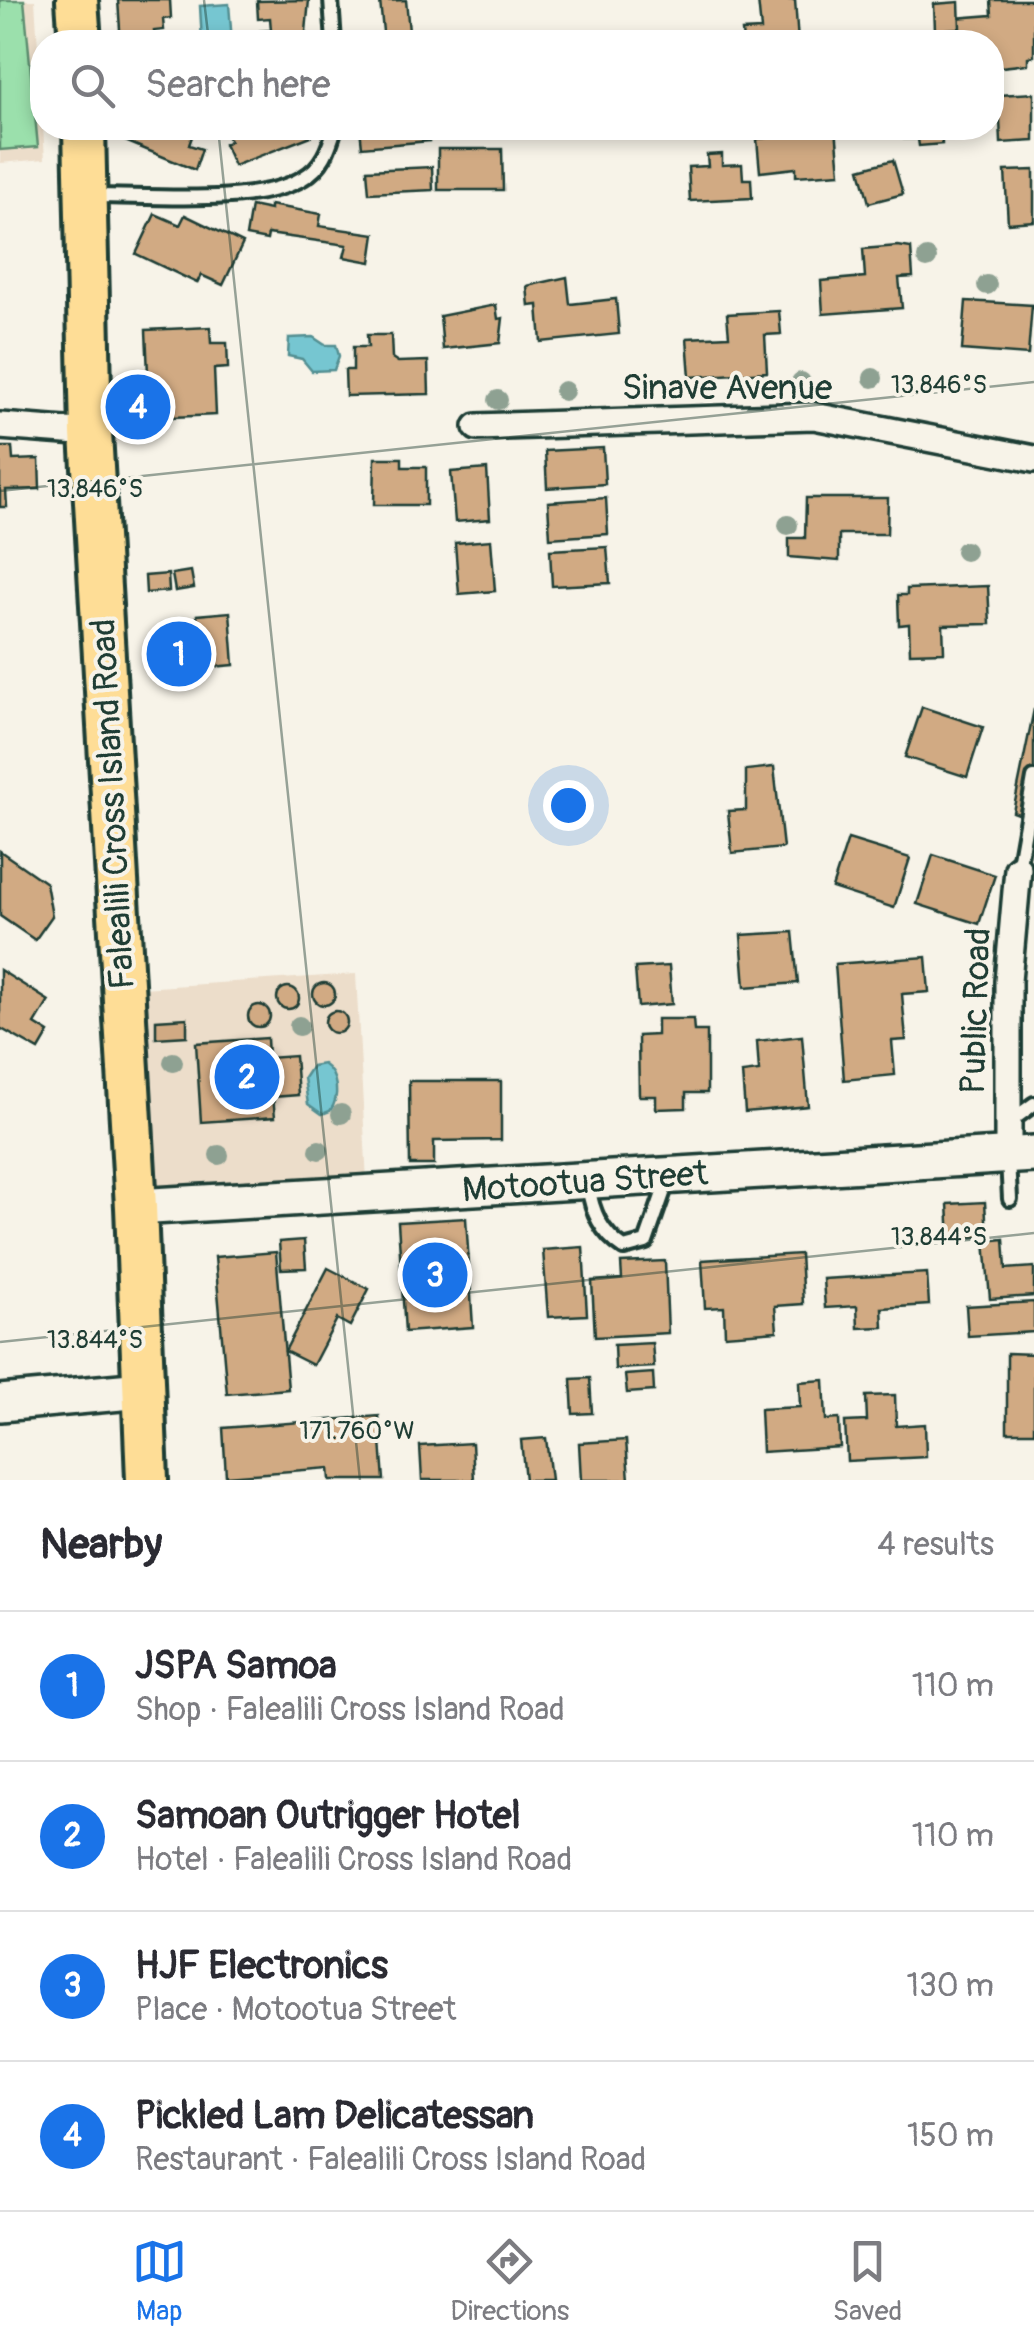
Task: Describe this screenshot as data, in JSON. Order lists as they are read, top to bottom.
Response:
{
  "streets": {
    "main road": ["Falealili Cross Island Road", "Motootua Street"],
    "street": ["Sinave Avenue", "Public Road"]
  },
  "crossings": [
    ["Falealili Cross Island Road", "Motootua Street"],
    ["Public Road", "Motootua Street"]
  ],
  "page": {
    "search": "Search here",
    "pins": [
      "4",
      "1",
      "2",
      "3"
    ],
    "heading": ["Nearby", "4 results"],
    "list": [
      {
        "mark": "1",
        "name": "JSPA Samoa",
        "note": "Shop · Falealili Cross Island Road",
        "value": "110 m"
      },
      {
        "mark": "2",
        "name": "Samoan Outrigger Hotel",
        "note": "Hotel · Falealili Cross Island Road",
        "value": "110 m"
      },
      {
        "mark": "3",
        "name": "HJF Electronics",
        "note": "Place · Motootua Street",
        "value": "130 m"
      },
      {
        "mark": "4",
        "name": "Pickled Lam Delicatessan",
        "note": "Restaurant · Falealili Cross Island Road",
        "value": "150 m"
      }
    ],
    "nav": ["Map", "Directions", "Saved"]
  },
  "coordinates": ["13.846°S", "13.844°S", "171.760°W"]
}
